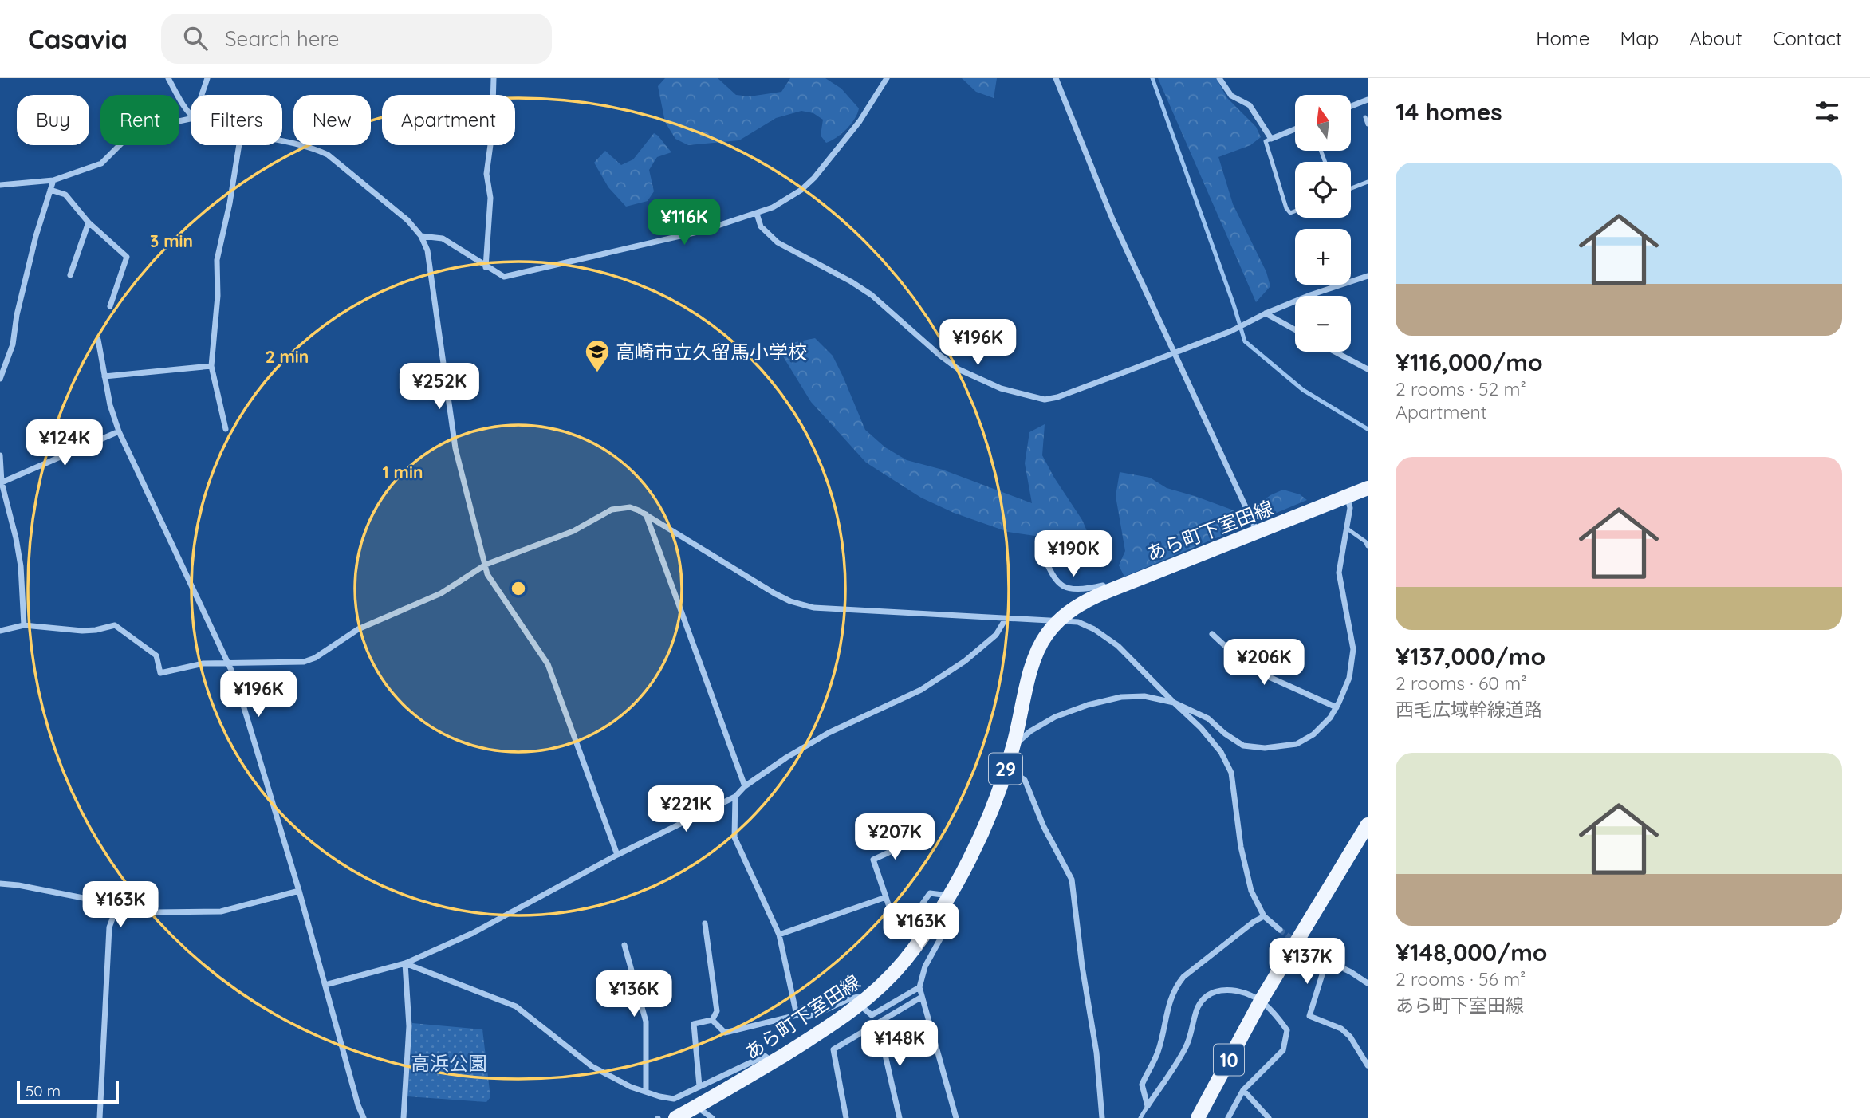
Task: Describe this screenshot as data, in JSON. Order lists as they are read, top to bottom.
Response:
{
  "streets": {
    "main road": ["あら町下室田線", "29", "10"]
  },
  "parks": ["高浜公園"],
  "places": {
    "school or university": ["高崎市立久留馬小学校"]
  },
  "scale_bar": "50 m",
  "north": "top",
  "page": {
    "header": "Casavia",
    "search": "Search here",
    "nav": [
      "Home",
      "Map",
      "About",
      "Contact"
    ],
    "heading": "14 homes",
    "map_buttons": ["+", "−"],
    "chip": [
      "Buy",
      "Rent",
      "Filters",
      "New",
      "Apartment"
    ],
    "list": [
      {
        "name": "¥116,000/mo",
        "note": "2 rooms · 52 m² · Apartment"
      },
      {
        "name": "¥137,000/mo",
        "note": "2 rooms · 60 m² · 西毛広域幹線道路"
      },
      {
        "name": "¥148,000/mo",
        "note": "2 rooms · 56 m² · あら町下室田線"
      }
    ],
    "price": [
      "¥116K",
      "¥196K",
      "¥252K",
      "¥124K",
      "¥190K",
      "¥206K",
      "¥196K",
      "¥221K",
      "¥207K",
      "¥163K",
      "¥163K",
      "¥137K",
      "¥136K",
      "¥148K"
    ],
    "scale": "50 m"
  },
  "rings": ["3 min", "2 min", "1 min"]
}
